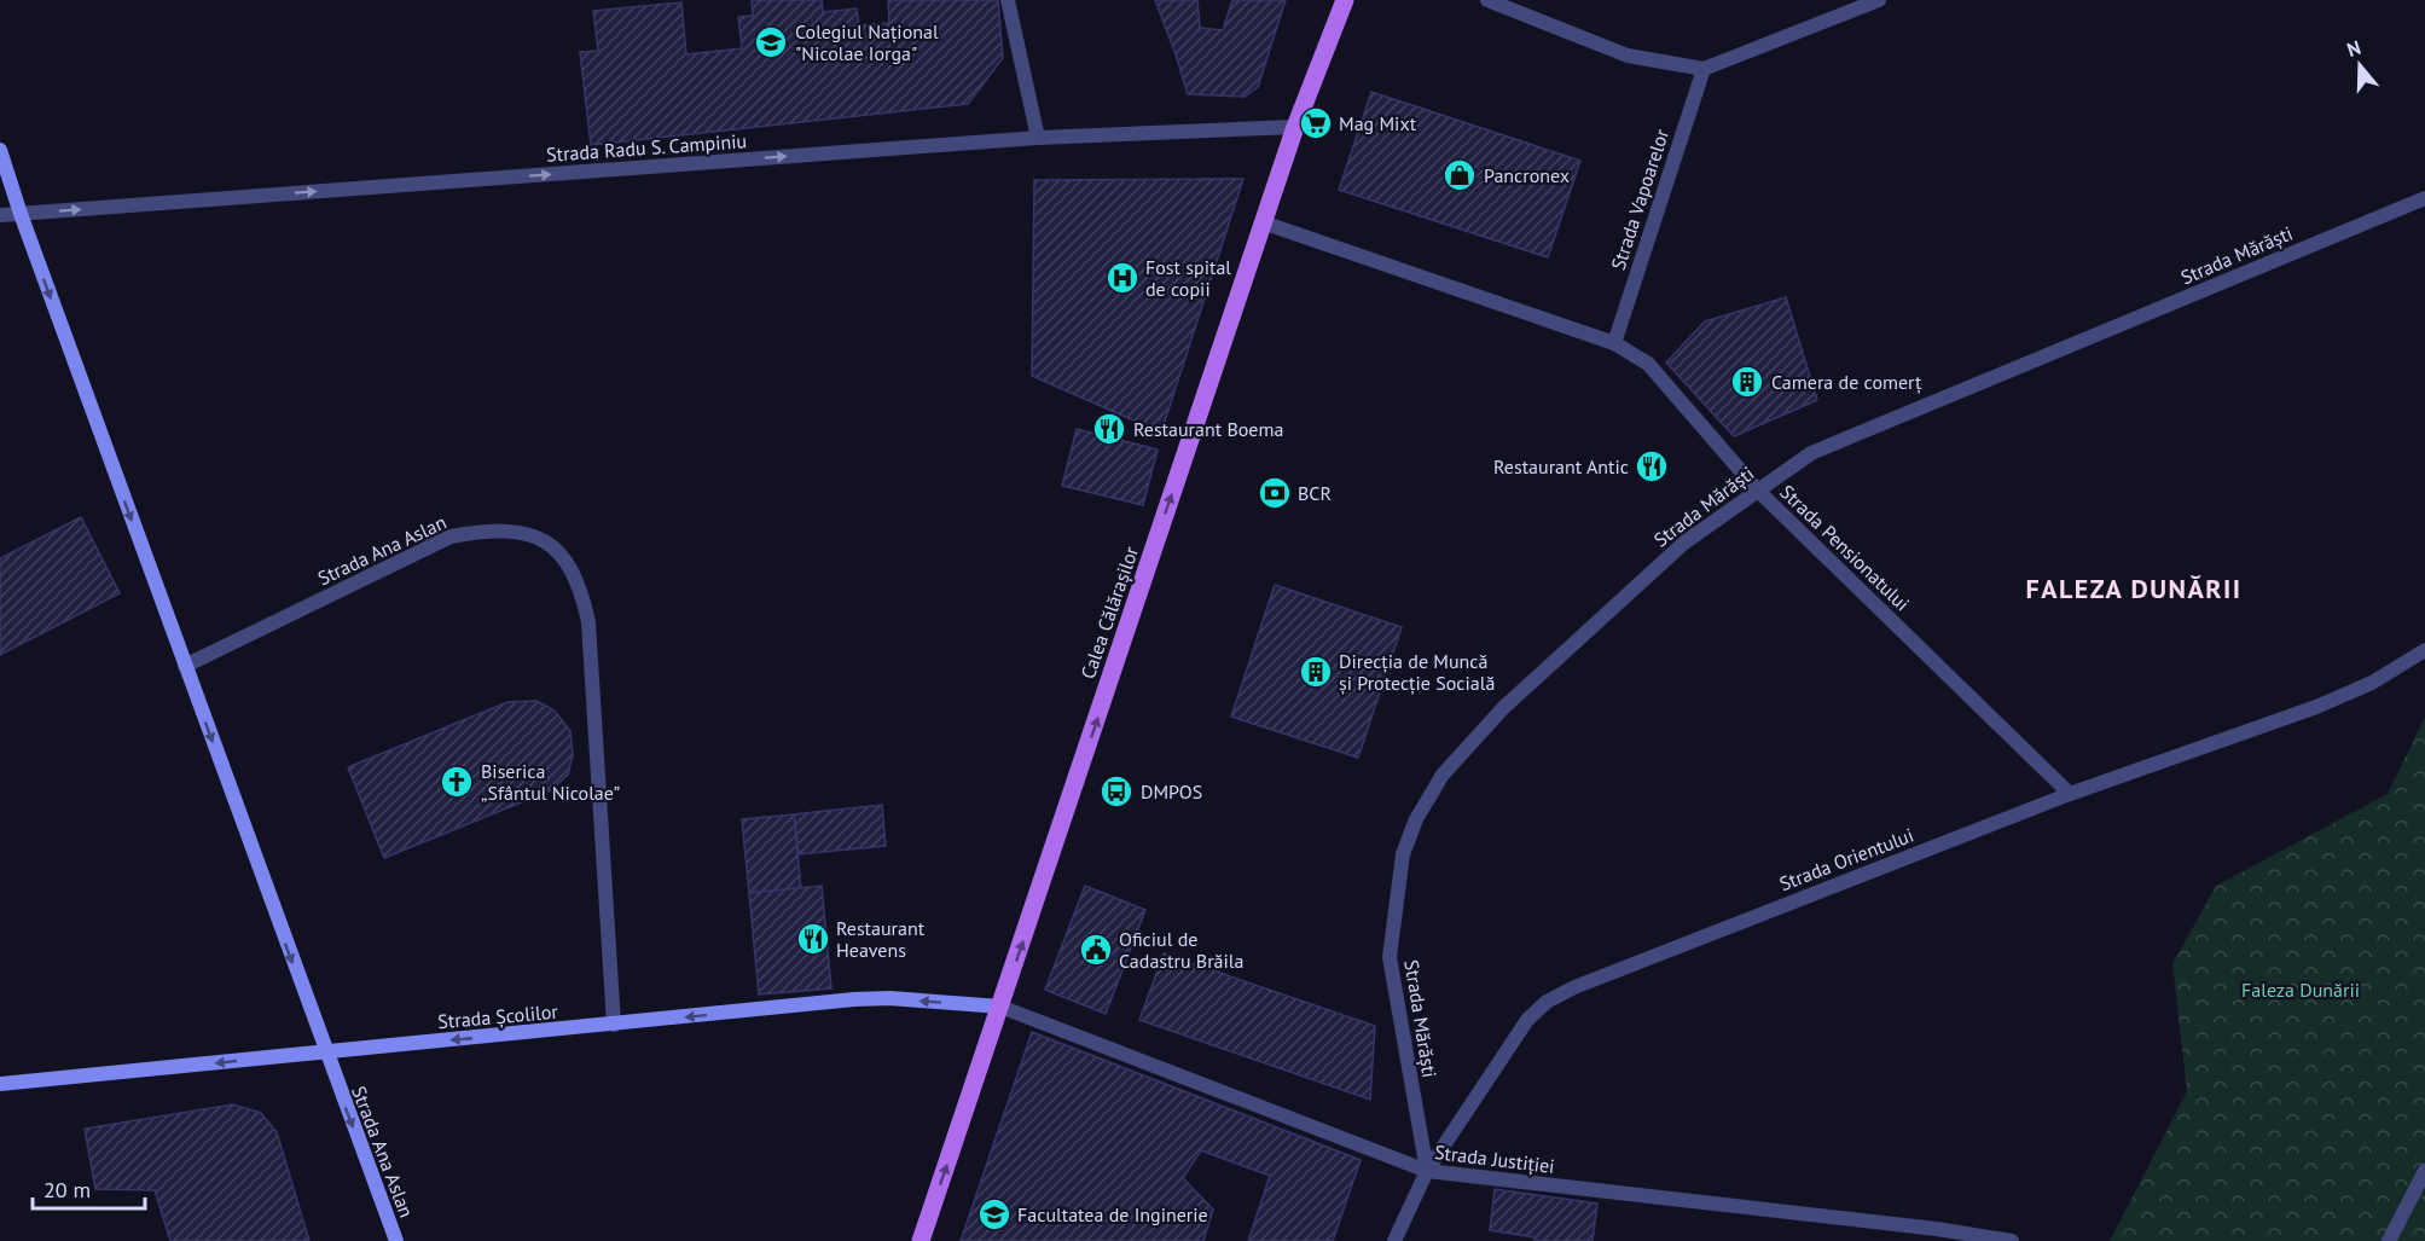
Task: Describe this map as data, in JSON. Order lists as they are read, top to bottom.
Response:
{
  "streets": {
    "main road": ["Strada Ana Aslan", "Calea Călărașilor", "Strada Școlilor"],
    "street": [
      "Strada Radu S. Campiniu",
      "Strada Vapoarelor",
      "Strada Mărăști",
      "Strada Pensionatului",
      "Strada Orientului",
      "Strada Justiției"
    ]
  },
  "crossings": [
    ["Strada Radu S. Campiniu", "Strada Ana Aslan"],
    ["Strada Radu S. Campiniu", "Calea Călărașilor"],
    ["Strada Vapoarelor", "Strada Pensionatului"],
    ["Strada Mărăști", "Strada Pensionatului"],
    ["Strada Mărăști", "Strada Orientului"],
    ["Strada Mărăști", "Strada Justiției"],
    ["Strada Pensionatului", "Calea Călărașilor"],
    ["Strada Pensionatului", "Strada Orientului"],
    ["Strada Ana Aslan", "Strada Școlilor"],
    ["Calea Călărașilor", "Strada Școlilor"],
    ["Calea Călărașilor", "Strada Justiției"],
    ["Strada Orientului", "Strada Justiției"],
    ["Strada Școlilor", "Strada Justiției"]
  ],
  "one_way": [
    "Strada Radu S. Campiniu",
    "Strada Ana Aslan",
    "Calea Călărașilor",
    "Strada Școlilor"
  ],
  "districts": ["FALEZA DUNĂRII"],
  "parks": ["Faleza Dunării"],
  "places": {
    "school or university": ["Colegiul Național \"Nicolae Iorga\"", "Facultatea de Inginerie"],
    "supermarket": ["Mag Mixt"],
    "shop": ["Pancronex"],
    "hospital": ["Fost spital de copii"],
    "building": ["Camera de comerț", "Direcția de Muncă și Protecție Socială"],
    "restaurant": ["Restaurant Boema", "Restaurant Antic", "Restaurant Heavens"],
    "bank": ["BCR"],
    "church": ["Biserica „Sfântul Nicolae”"],
    "bus stop": ["DMPOS"],
    "public building": ["Oficiul de Cadastru Brăila"]
  },
  "scale_bar": "20 m",
  "north": "top"
}
